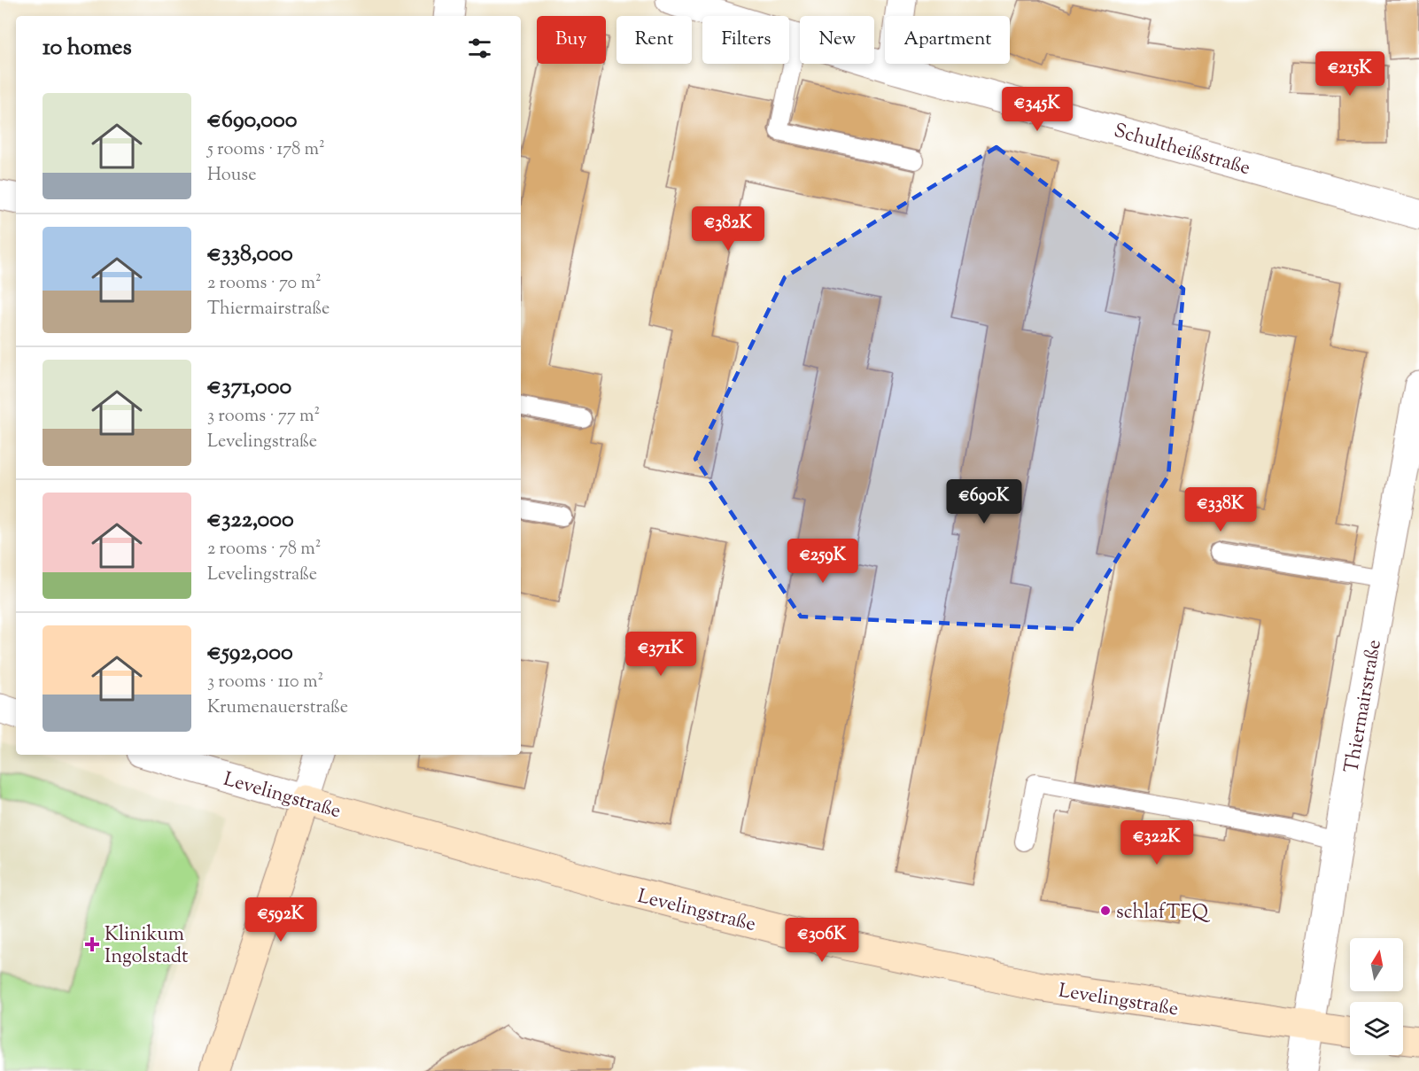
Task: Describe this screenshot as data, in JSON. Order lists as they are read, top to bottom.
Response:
{
  "streets": {
    "street": ["Schultheißstraße", "Thiermairstraße", "Levelingstraße"]
  },
  "crossings": [
    ["Thiermairstraße", "Levelingstraße"]
  ],
  "places": {
    "other": ["schlafTEQ"],
    "health": ["Klinikum Ingolstadt"]
  },
  "north": "top",
  "page": {
    "chip": [
      "Buy",
      "Rent",
      "Filters",
      "New",
      "Apartment"
    ],
    "heading": "10 homes",
    "price": [
      "€215K",
      "€345K",
      "€382K",
      "€690K",
      "€338K",
      "€259K",
      "€371K",
      "€322K",
      "€592K",
      "€306K"
    ],
    "list": [
      {
        "name": "€690,000",
        "note": "5 rooms · 178 m² · House"
      },
      {
        "name": "€338,000",
        "note": "2 rooms · 70 m² · Thiermairstraße"
      },
      {
        "name": "€371,000",
        "note": "3 rooms · 77 m² · Levelingstraße"
      },
      {
        "name": "€322,000",
        "note": "2 rooms · 78 m² · Levelingstraße"
      },
      {
        "name": "€592,000",
        "note": "3 rooms · 110 m² · Krumenauerstraße"
      }
    ]
  }
}
